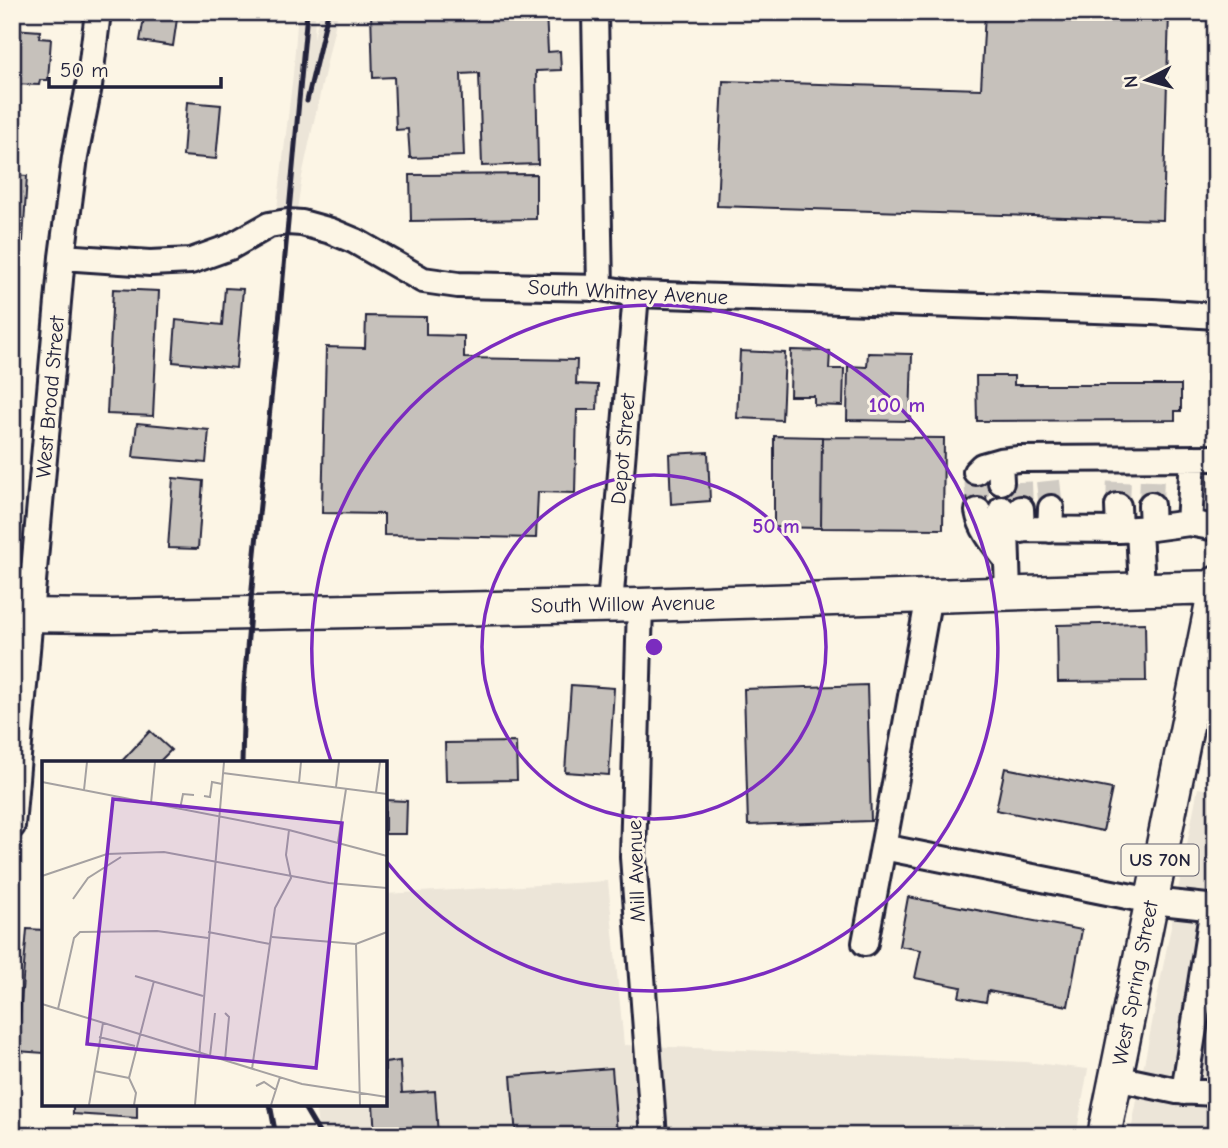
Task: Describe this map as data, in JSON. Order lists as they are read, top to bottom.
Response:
{
  "streets": {
    "main road": ["South Willow Avenue", "US 70N", "West Spring Street"],
    "street": [
      "South Whitney Avenue",
      "West Broad Street",
      "Depot Street",
      "Mill Avenue"
    ]
  },
  "crossings": [
    ["South Whitney Avenue", "West Broad Street"],
    ["South Whitney Avenue", "Depot Street"],
    ["West Broad Street", "South Willow Avenue"],
    ["Depot Street", "South Willow Avenue"],
    ["Depot Street", "Mill Avenue"],
    ["South Willow Avenue", "Mill Avenue"],
    ["South Willow Avenue", "West Spring Street"]
  ],
  "scale_bar": "50 m",
  "north": "left",
  "rings": ["100 m", "50 m"]
}
